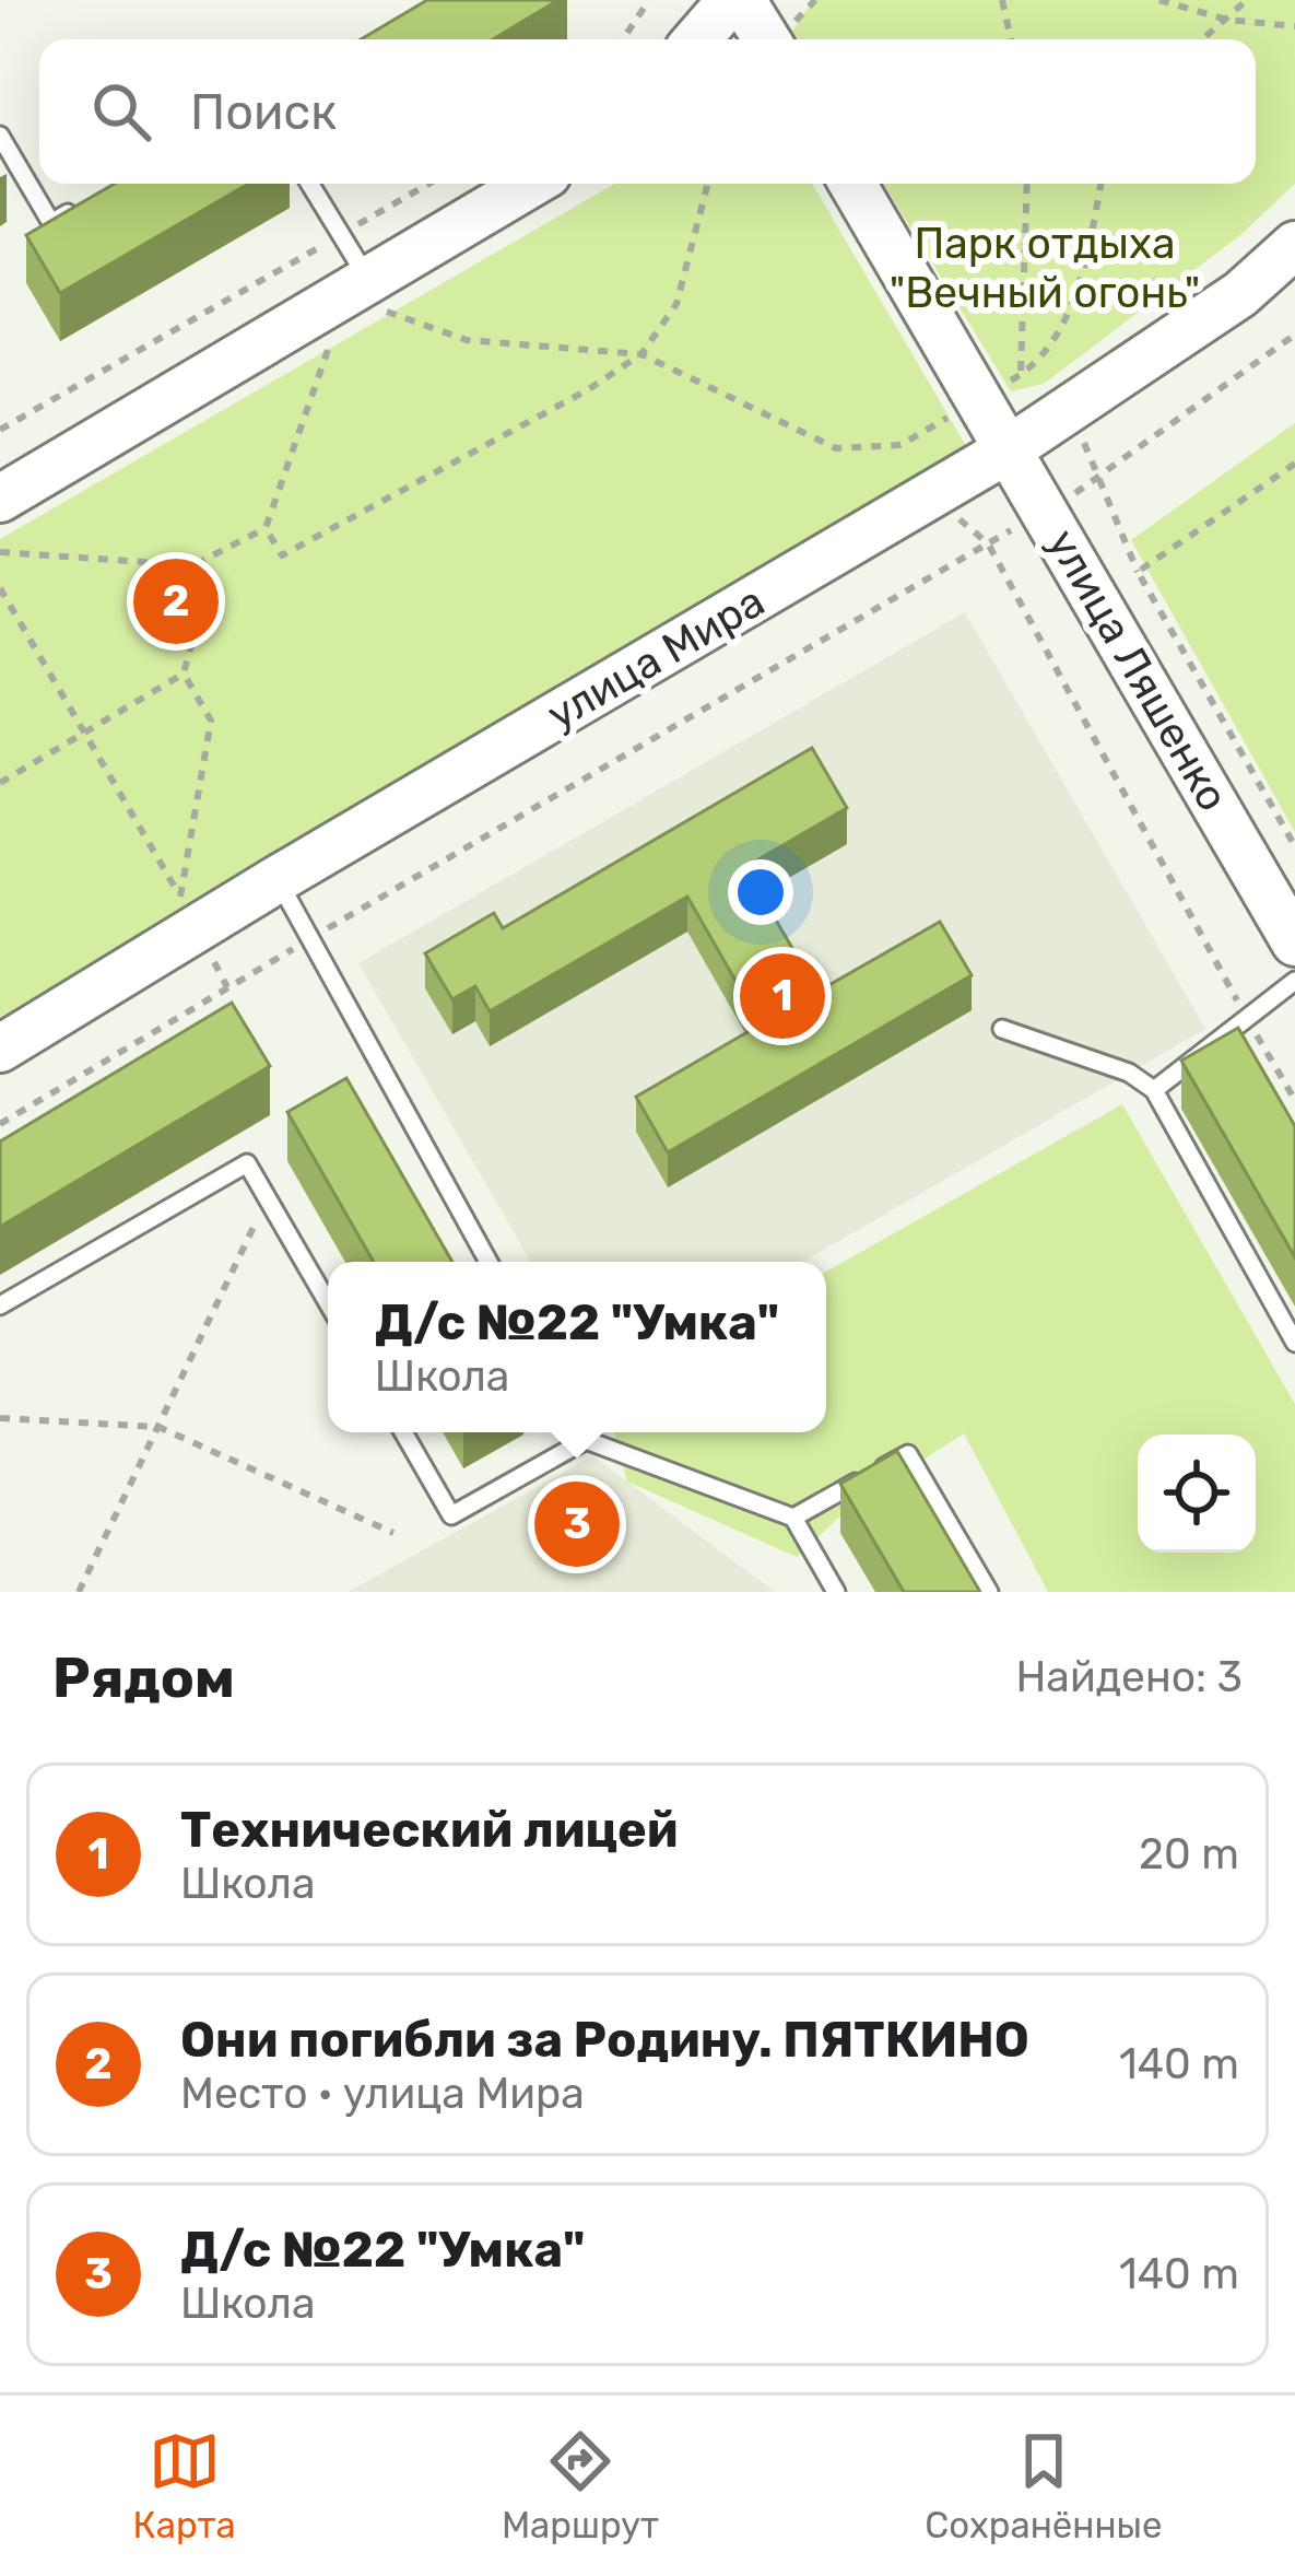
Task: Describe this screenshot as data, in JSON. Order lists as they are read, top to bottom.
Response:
{
  "streets": {
    "main road": ["улица Мира", "улица Ляшенко"]
  },
  "crossings": [
    ["улица Мира", "улица Ляшенко"]
  ],
  "parks": ["Парк отдыха \"Вечный огонь\""],
  "page": {
    "search": "Поиск",
    "pins": ["2", "1", "3"],
    "popup": ["Д/с №22 \"Умка\"", "Школа"],
    "heading": ["Рядом", "Найдено: 3"],
    "list": [
      {
        "mark": "1",
        "name": "Технический лицей",
        "note": "Школа",
        "value": "20 m"
      },
      {
        "mark": "2",
        "name": "Они погибли за Родину. ПЯТКИНО",
        "note": "Место · улица Мира",
        "value": "140 m"
      },
      {
        "mark": "3",
        "name": "Д/с №22 \"Умка\"",
        "note": "Школа",
        "value": "140 m"
      }
    ],
    "nav": ["Карта", "Маршрут", "Сохранённые"]
  }
}
